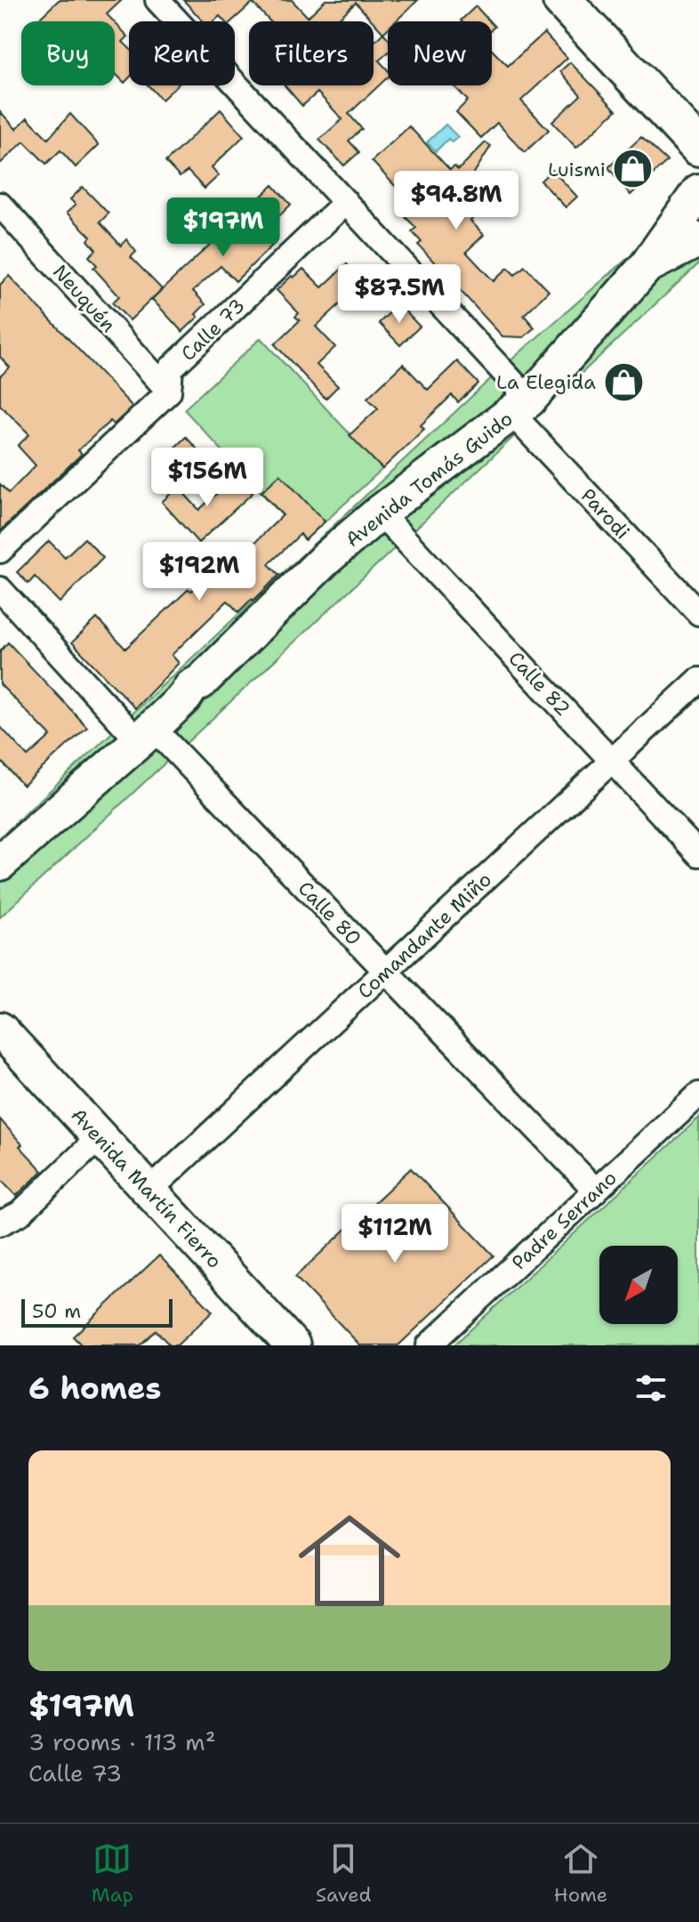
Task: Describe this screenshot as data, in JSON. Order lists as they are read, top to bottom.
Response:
{
  "streets": {
    "main road": ["Avenida Tomás Guido", "Avenida Martín Fierro"],
    "street": [
      "Neuquén",
      "Calle 73",
      "Parodi",
      "Calle 82",
      "Calle 80",
      "Comandante Miño",
      "Padre Serrano"
    ]
  },
  "crossings": [
    ["Neuquén", "Calle 73"],
    ["Calle 73", "Parodi"],
    ["Avenida Tomás Guido", "Parodi"],
    ["Avenida Tomás Guido", "Calle 82"],
    ["Avenida Tomás Guido", "Calle 80"],
    ["Calle 82", "Comandante Miño"],
    ["Calle 80", "Comandante Miño"],
    ["Calle 80", "Padre Serrano"],
    ["Comandante Miño", "Avenida Martín Fierro"]
  ],
  "places": {
    "shop": ["Luismi", "La Elegida"]
  },
  "scale_bar": "50 m",
  "north": "bottom left",
  "page": {
    "chip": [
      "Buy",
      "Rent",
      "Filters",
      "New"
    ],
    "price": [
      "$94.8M",
      "$197M",
      "$87.5M",
      "$156M",
      "$192M",
      "$112M"
    ],
    "scale": "50 m",
    "heading": "6 homes",
    "list": [
      {
        "name": "$197M",
        "note": "3 rooms · 113 m² · Calle 73"
      }
    ],
    "tabs": ["Map", "Saved", "Home"]
  }
}
